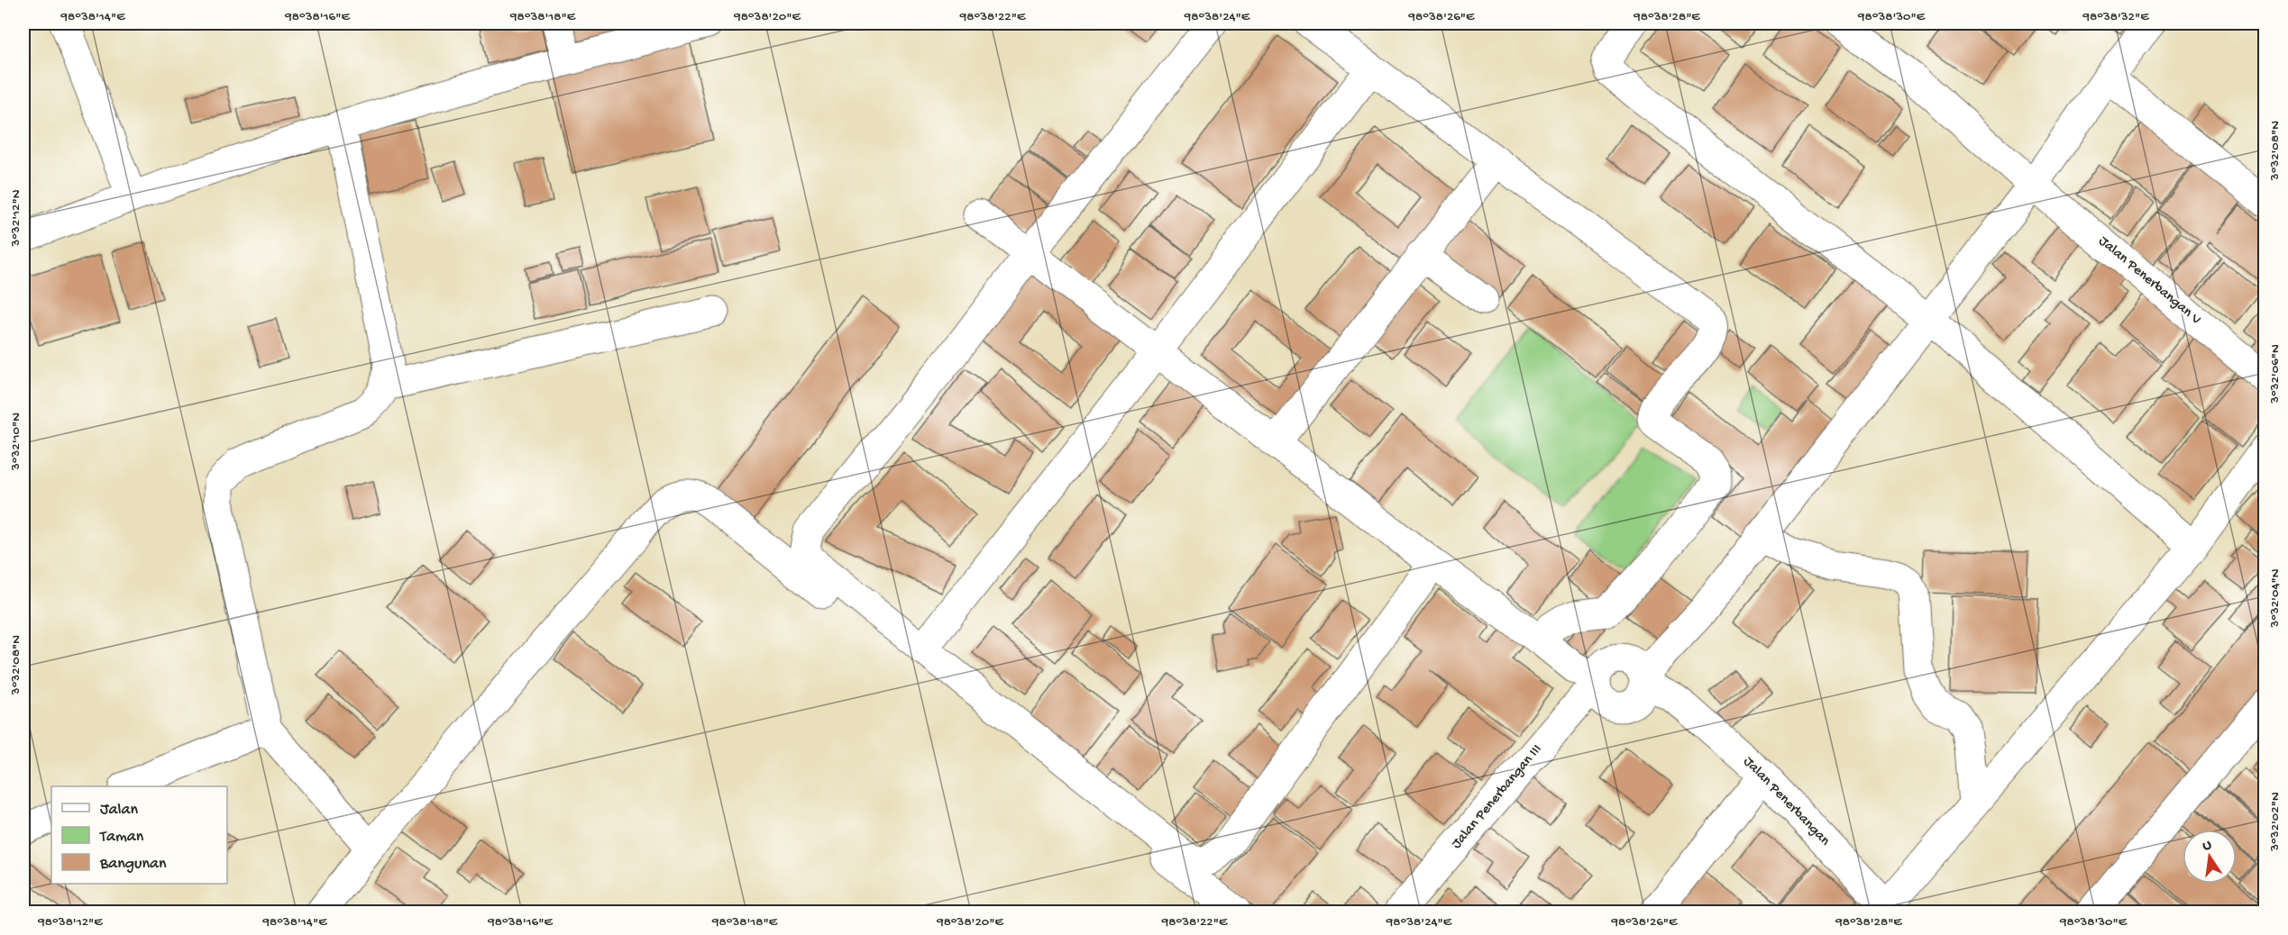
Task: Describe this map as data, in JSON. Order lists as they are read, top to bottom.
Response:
{
  "streets": {
    "street": ["Jalan Penerbangan V", "Jalan Penerbangan III", "Jalan Penerbangan"]
  },
  "legend": ["Jalan", "Taman", "Bangunan"],
  "north": "top",
  "coordinates": [
    "98°38'14\"E",
    "98°38'16\"E",
    "98°38'18\"E",
    "98°38'20\"E",
    "98°38'22\"E",
    "98°38'24\"E",
    "98°38'26\"E",
    "98°38'28\"E",
    "98°38'30\"E",
    "98°38'32\"E",
    "3°32'08\"N",
    "3°32'12\"N",
    "3°32'06\"N",
    "3°32'10\"N",
    "3°32'04\"N",
    "3°32'02\"N",
    "98°38'12\"E"
  ]
}
